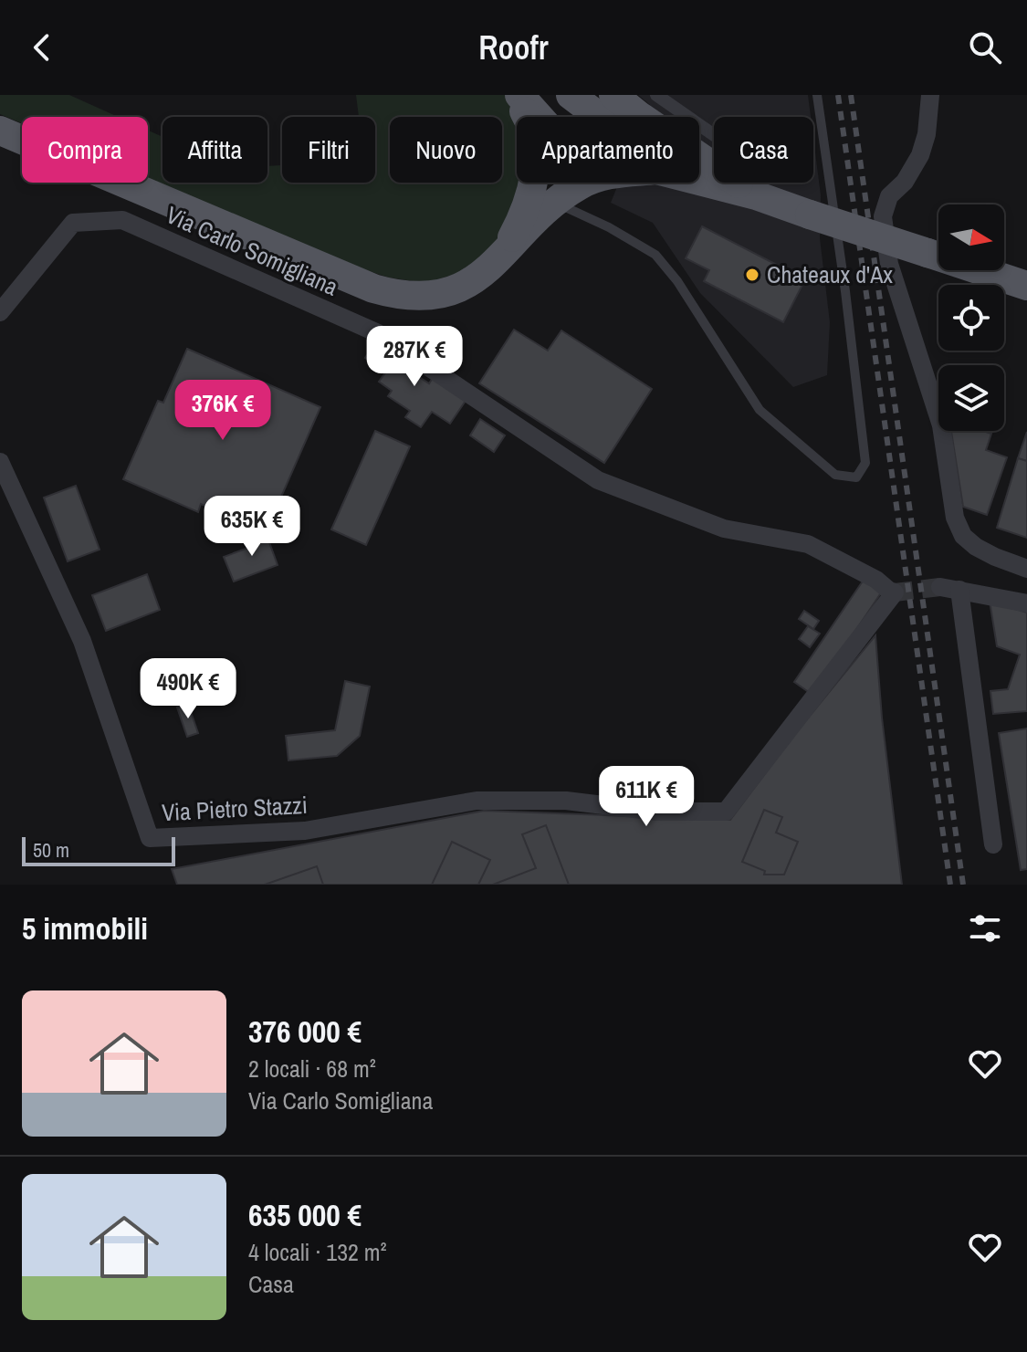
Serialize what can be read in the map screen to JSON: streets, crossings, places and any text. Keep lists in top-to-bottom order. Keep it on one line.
{"streets":{"street":["Via Carlo Somigliana","Via Pietro Stazzi"]},"crossings":[["Via Carlo Somigliana","Via Pietro Stazzi"]],"places":["Chateaux d'Ax"],"scale_bar":"50 m","north":"right","page":{"header":"Roofr","chip":["Compra","Affitta","Filtri","Nuovo","Appartamento","Casa"],"price":["287K €","376K €","635K €","490K €","611K €"],"scale":"50 m","heading":"5 immobili","list":[{"name":"376 000 €","note":"2 locali · 68 m² · Via Carlo Somigliana"},{"name":"635 000 €","note":"4 locali · 132 m² · Casa"}]}}
